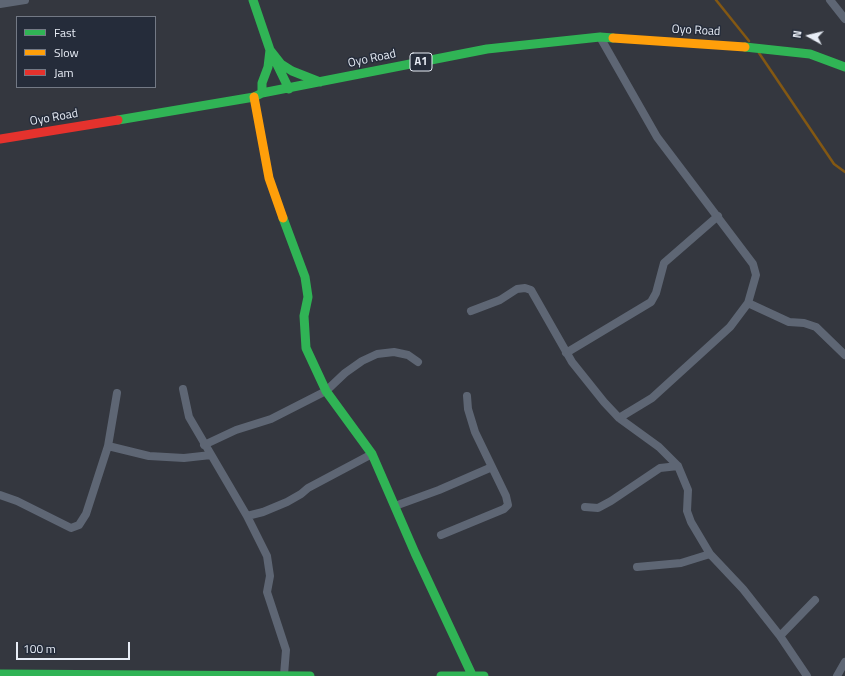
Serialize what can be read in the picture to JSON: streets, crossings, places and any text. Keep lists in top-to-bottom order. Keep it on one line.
{"streets":{"main road":["Oyo Road","A1"]},"legend":["Fast","Slow","Jam"],"scale_bar":"100 m","north":"left"}
